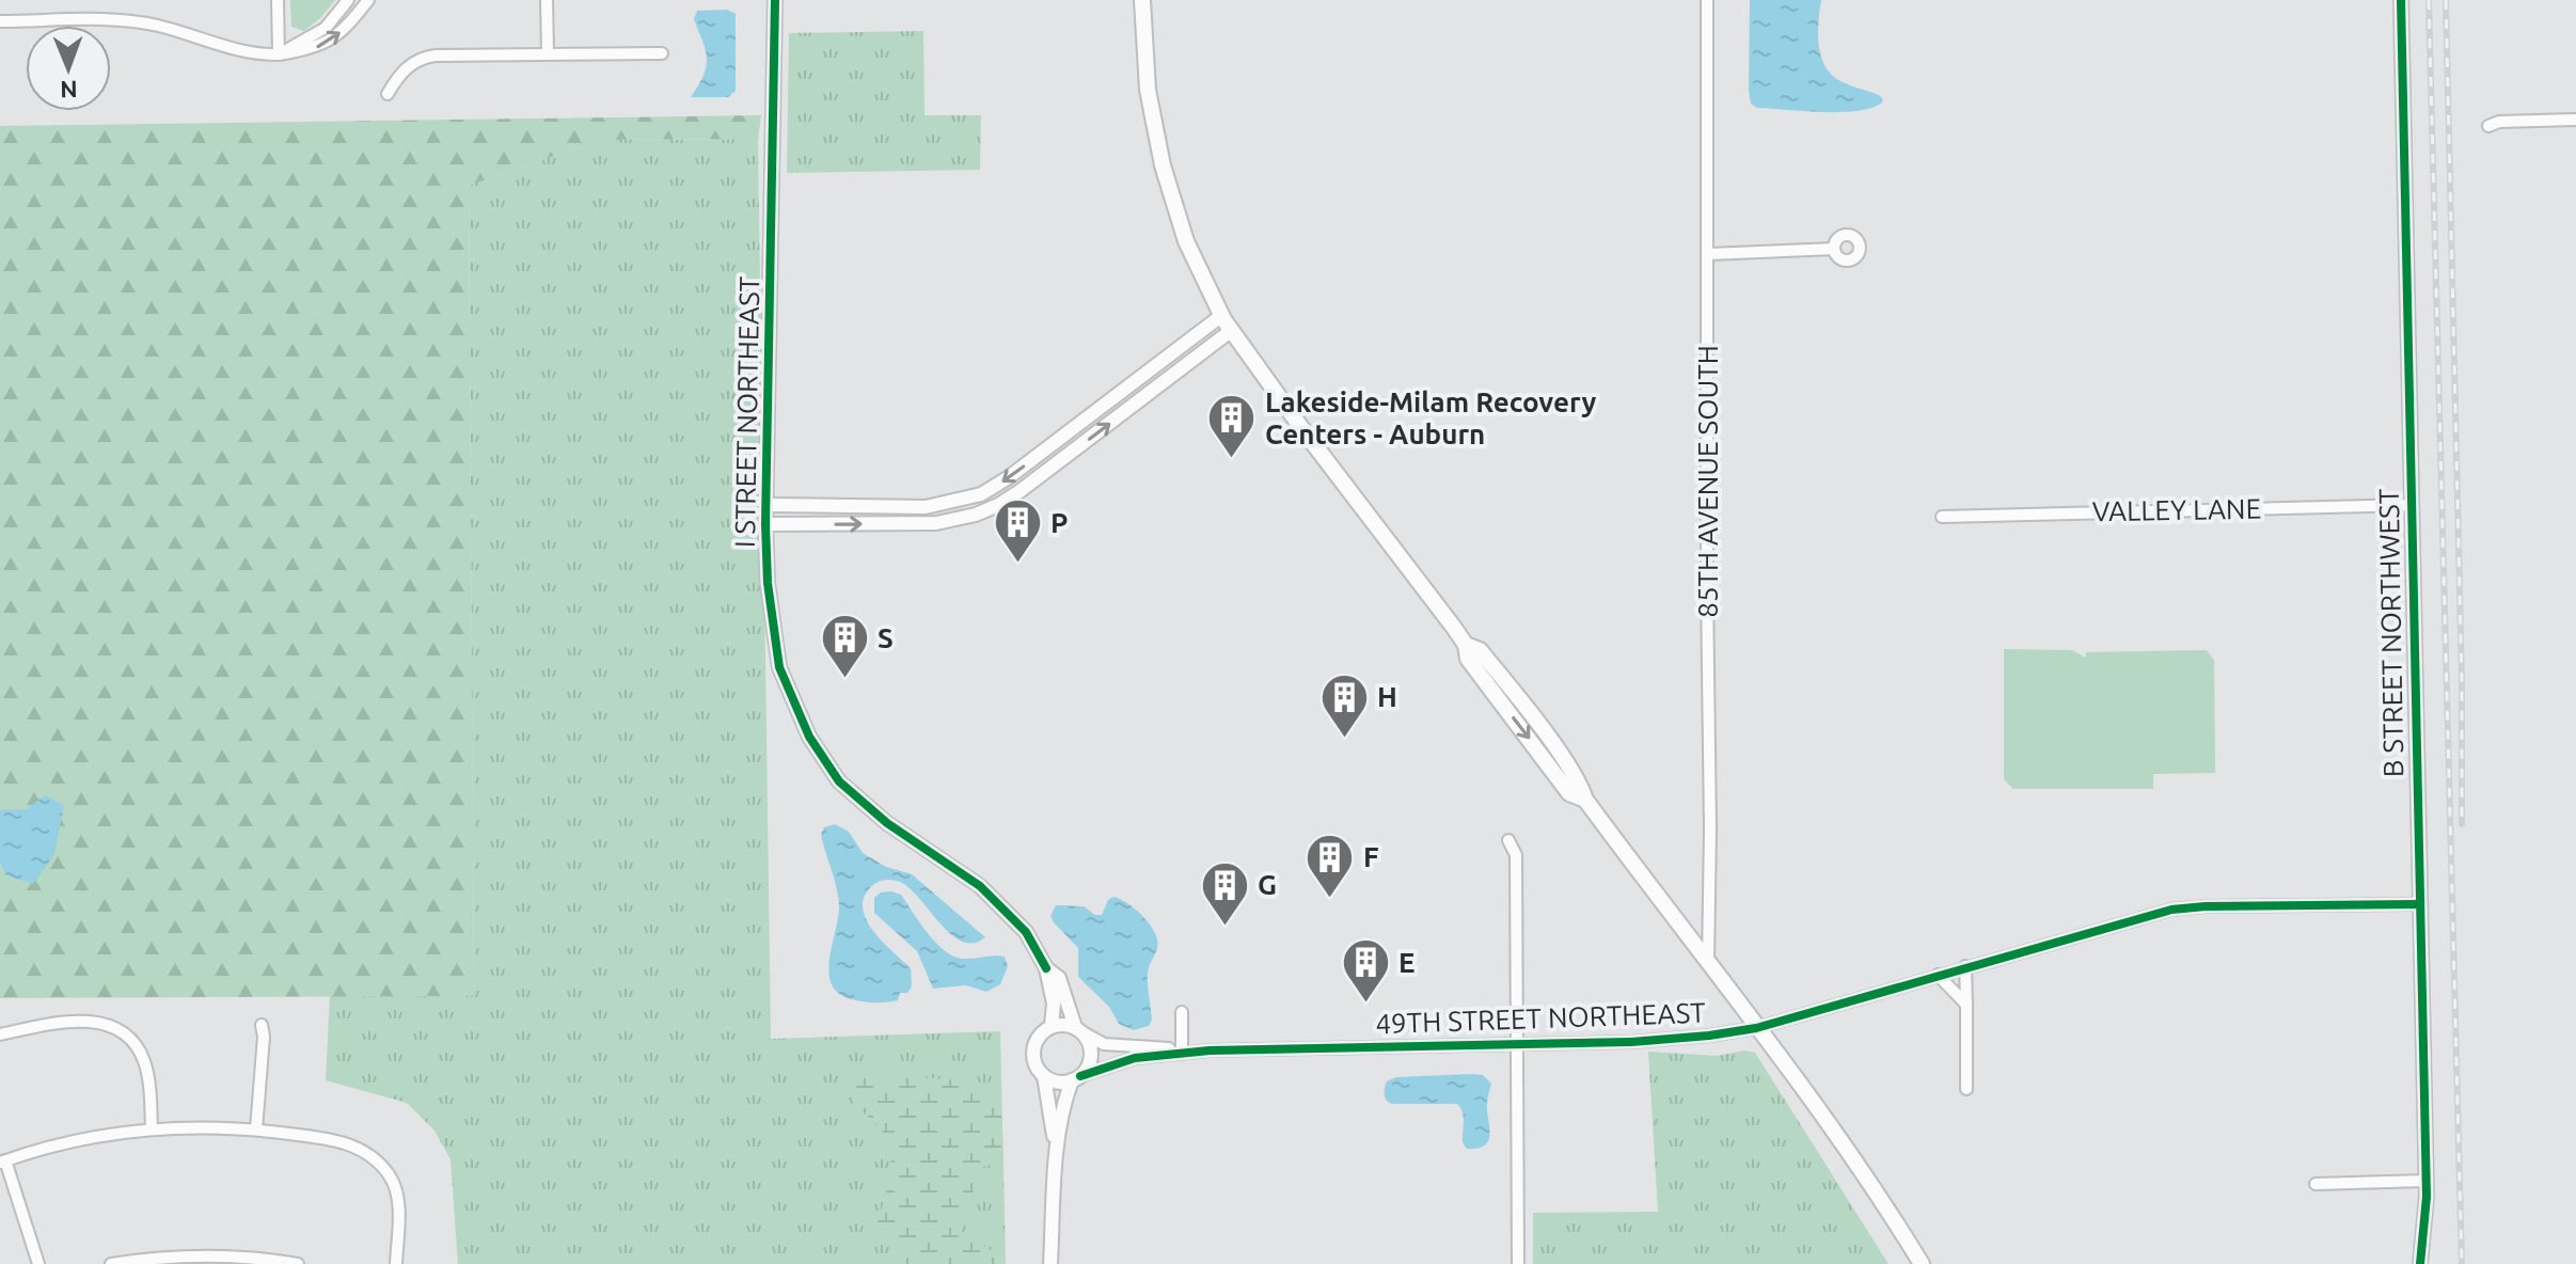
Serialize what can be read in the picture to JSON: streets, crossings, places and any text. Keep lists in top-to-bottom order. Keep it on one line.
{"streets":{"street":["I STREET NORTHEAST","85TH AVENUE SOUTH","VALLEY LANE","B STREET NORTHWEST","49TH STREET NORTHEAST"]},"crossings":[["I STREET NORTHEAST","49TH STREET NORTHEAST"],["VALLEY LANE","B STREET NORTHWEST"],["B STREET NORTHWEST","49TH STREET NORTHEAST"]],"places":{"building":["Lakeside-Milam Recovery Centers - Auburn","P","S","H","F","G","E"]},"north":"bottom"}
